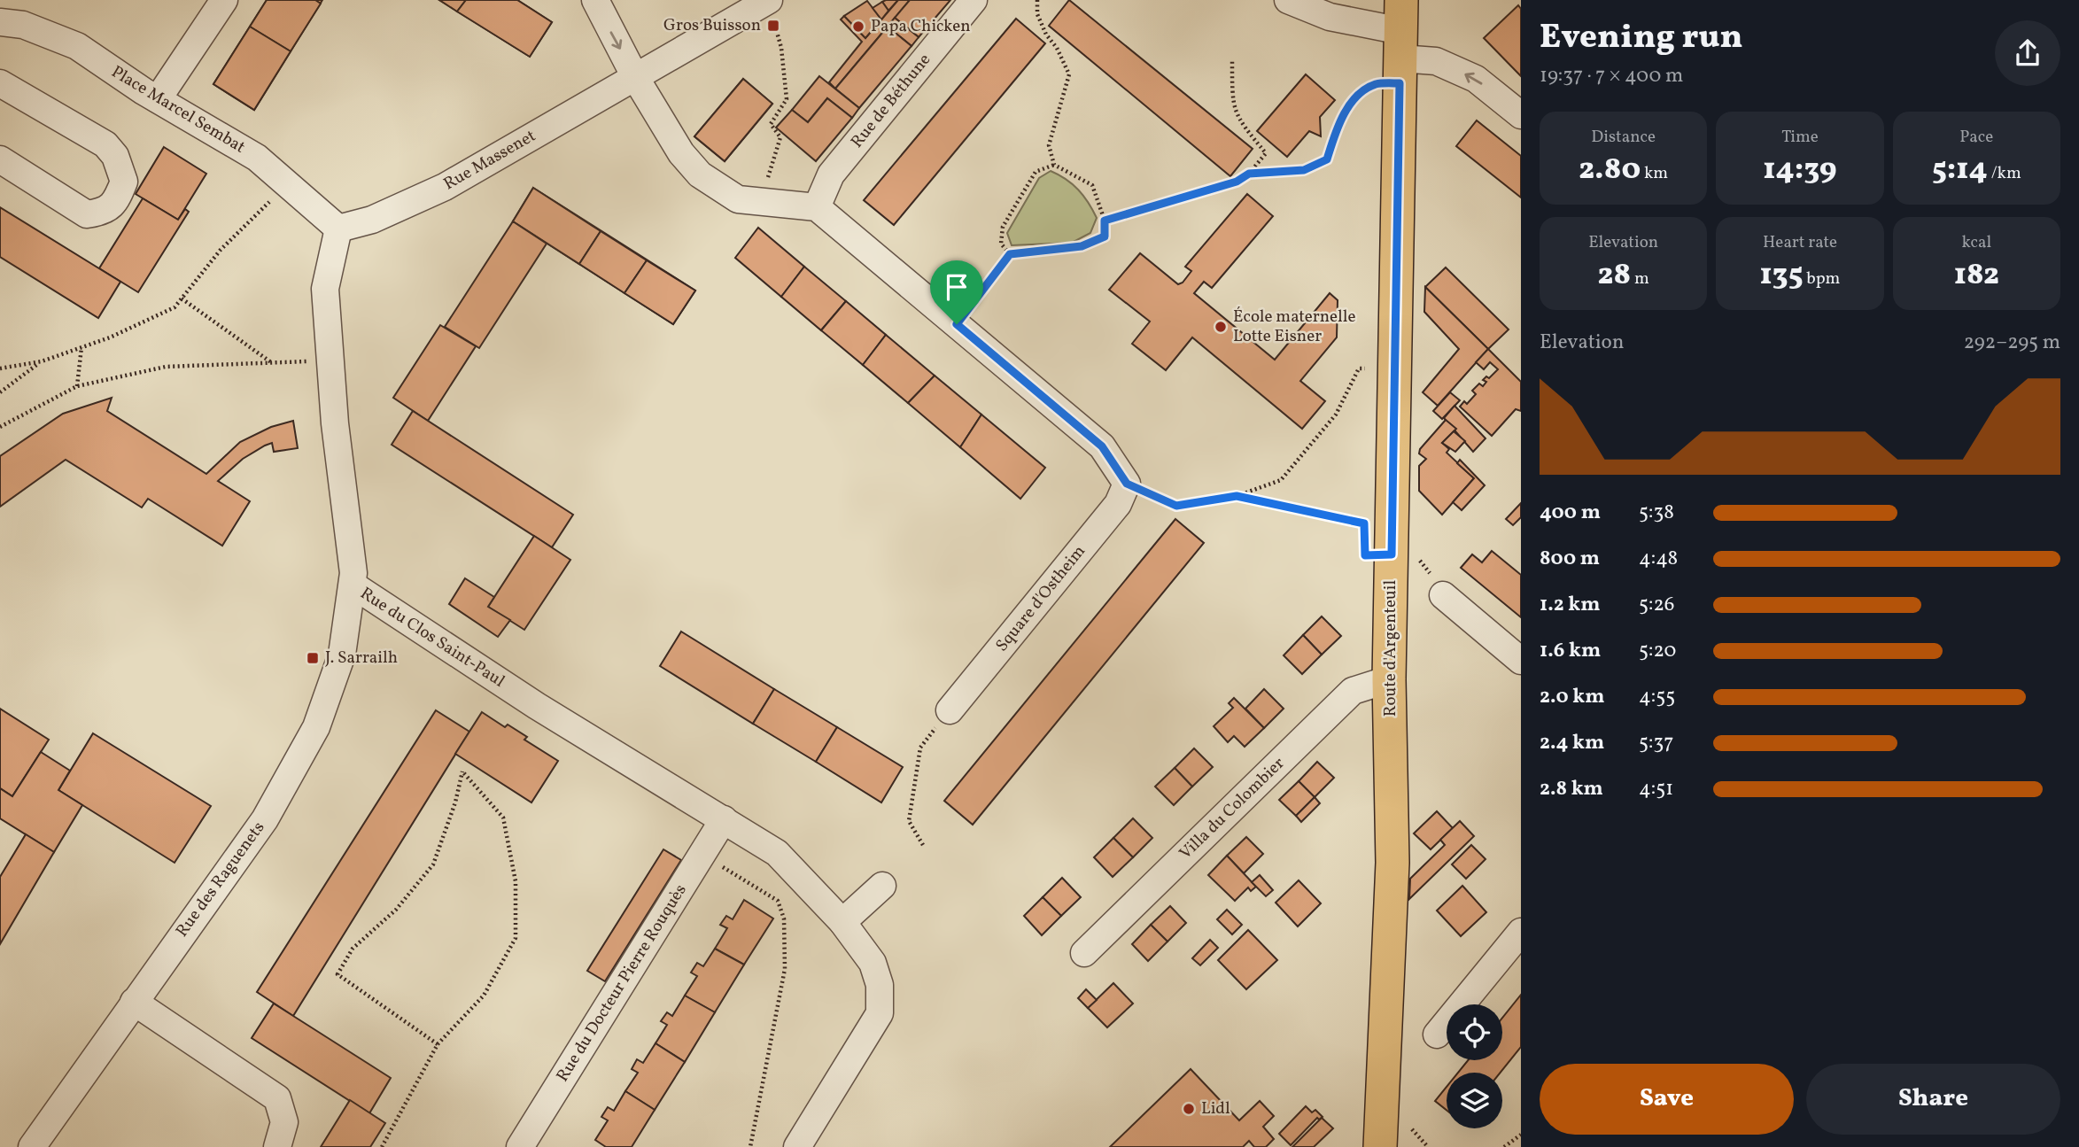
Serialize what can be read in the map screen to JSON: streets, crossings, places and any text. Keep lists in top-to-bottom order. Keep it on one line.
{"streets":{"main road":["Route d'Argenteuil"],"street":["Rue de Béthune","Place Marcel Sembat","Rue Massenet","Square d'Ostheim","Rue du Clos Saint-Paul","Villa du Colombier","Rue des Raguenets","Rue du Docteur Pierre Rouquès"]},"crossings":[["Place Marcel Sembat","Rue Massenet"],["Place Marcel Sembat","Rue du Clos Saint-Paul"],["Rue Massenet","Rue du Clos Saint-Paul"],["Rue du Clos Saint-Paul","Rue des Raguenets"],["Rue du Clos Saint-Paul","Rue du Docteur Pierre Rouquès"],["Route d'Argenteuil","Villa du Colombier"]],"places":{"transit":["Gros Buisson","J. Sarrailh"],"other":["Papa Chicken","École maternelle Lotte Eisner","Lidl"]},"page":{"heading":["Evening run","19:37 · 7 × 400 m"],"stats":[["Distance","2.80 km"],["Time","14:39"],["Pace","5:14 /km"],["Elevation","28 m"],["Heart rate","135 bpm"],["kcal","182"]],"chart":["Elevation","292–295 m"],"list":[{"name":"400 m","note":"5:38"},{"name":"800 m","note":"4:48"},{"name":"1.2 km","note":"5:26"},{"name":"1.6 km","note":"5:20"},{"name":"2.0 km","note":"4:55"},{"name":"2.4 km","note":"5:37"},{"name":"2.8 km","note":"4:51"}],"buttons":["Save","Share"]}}
